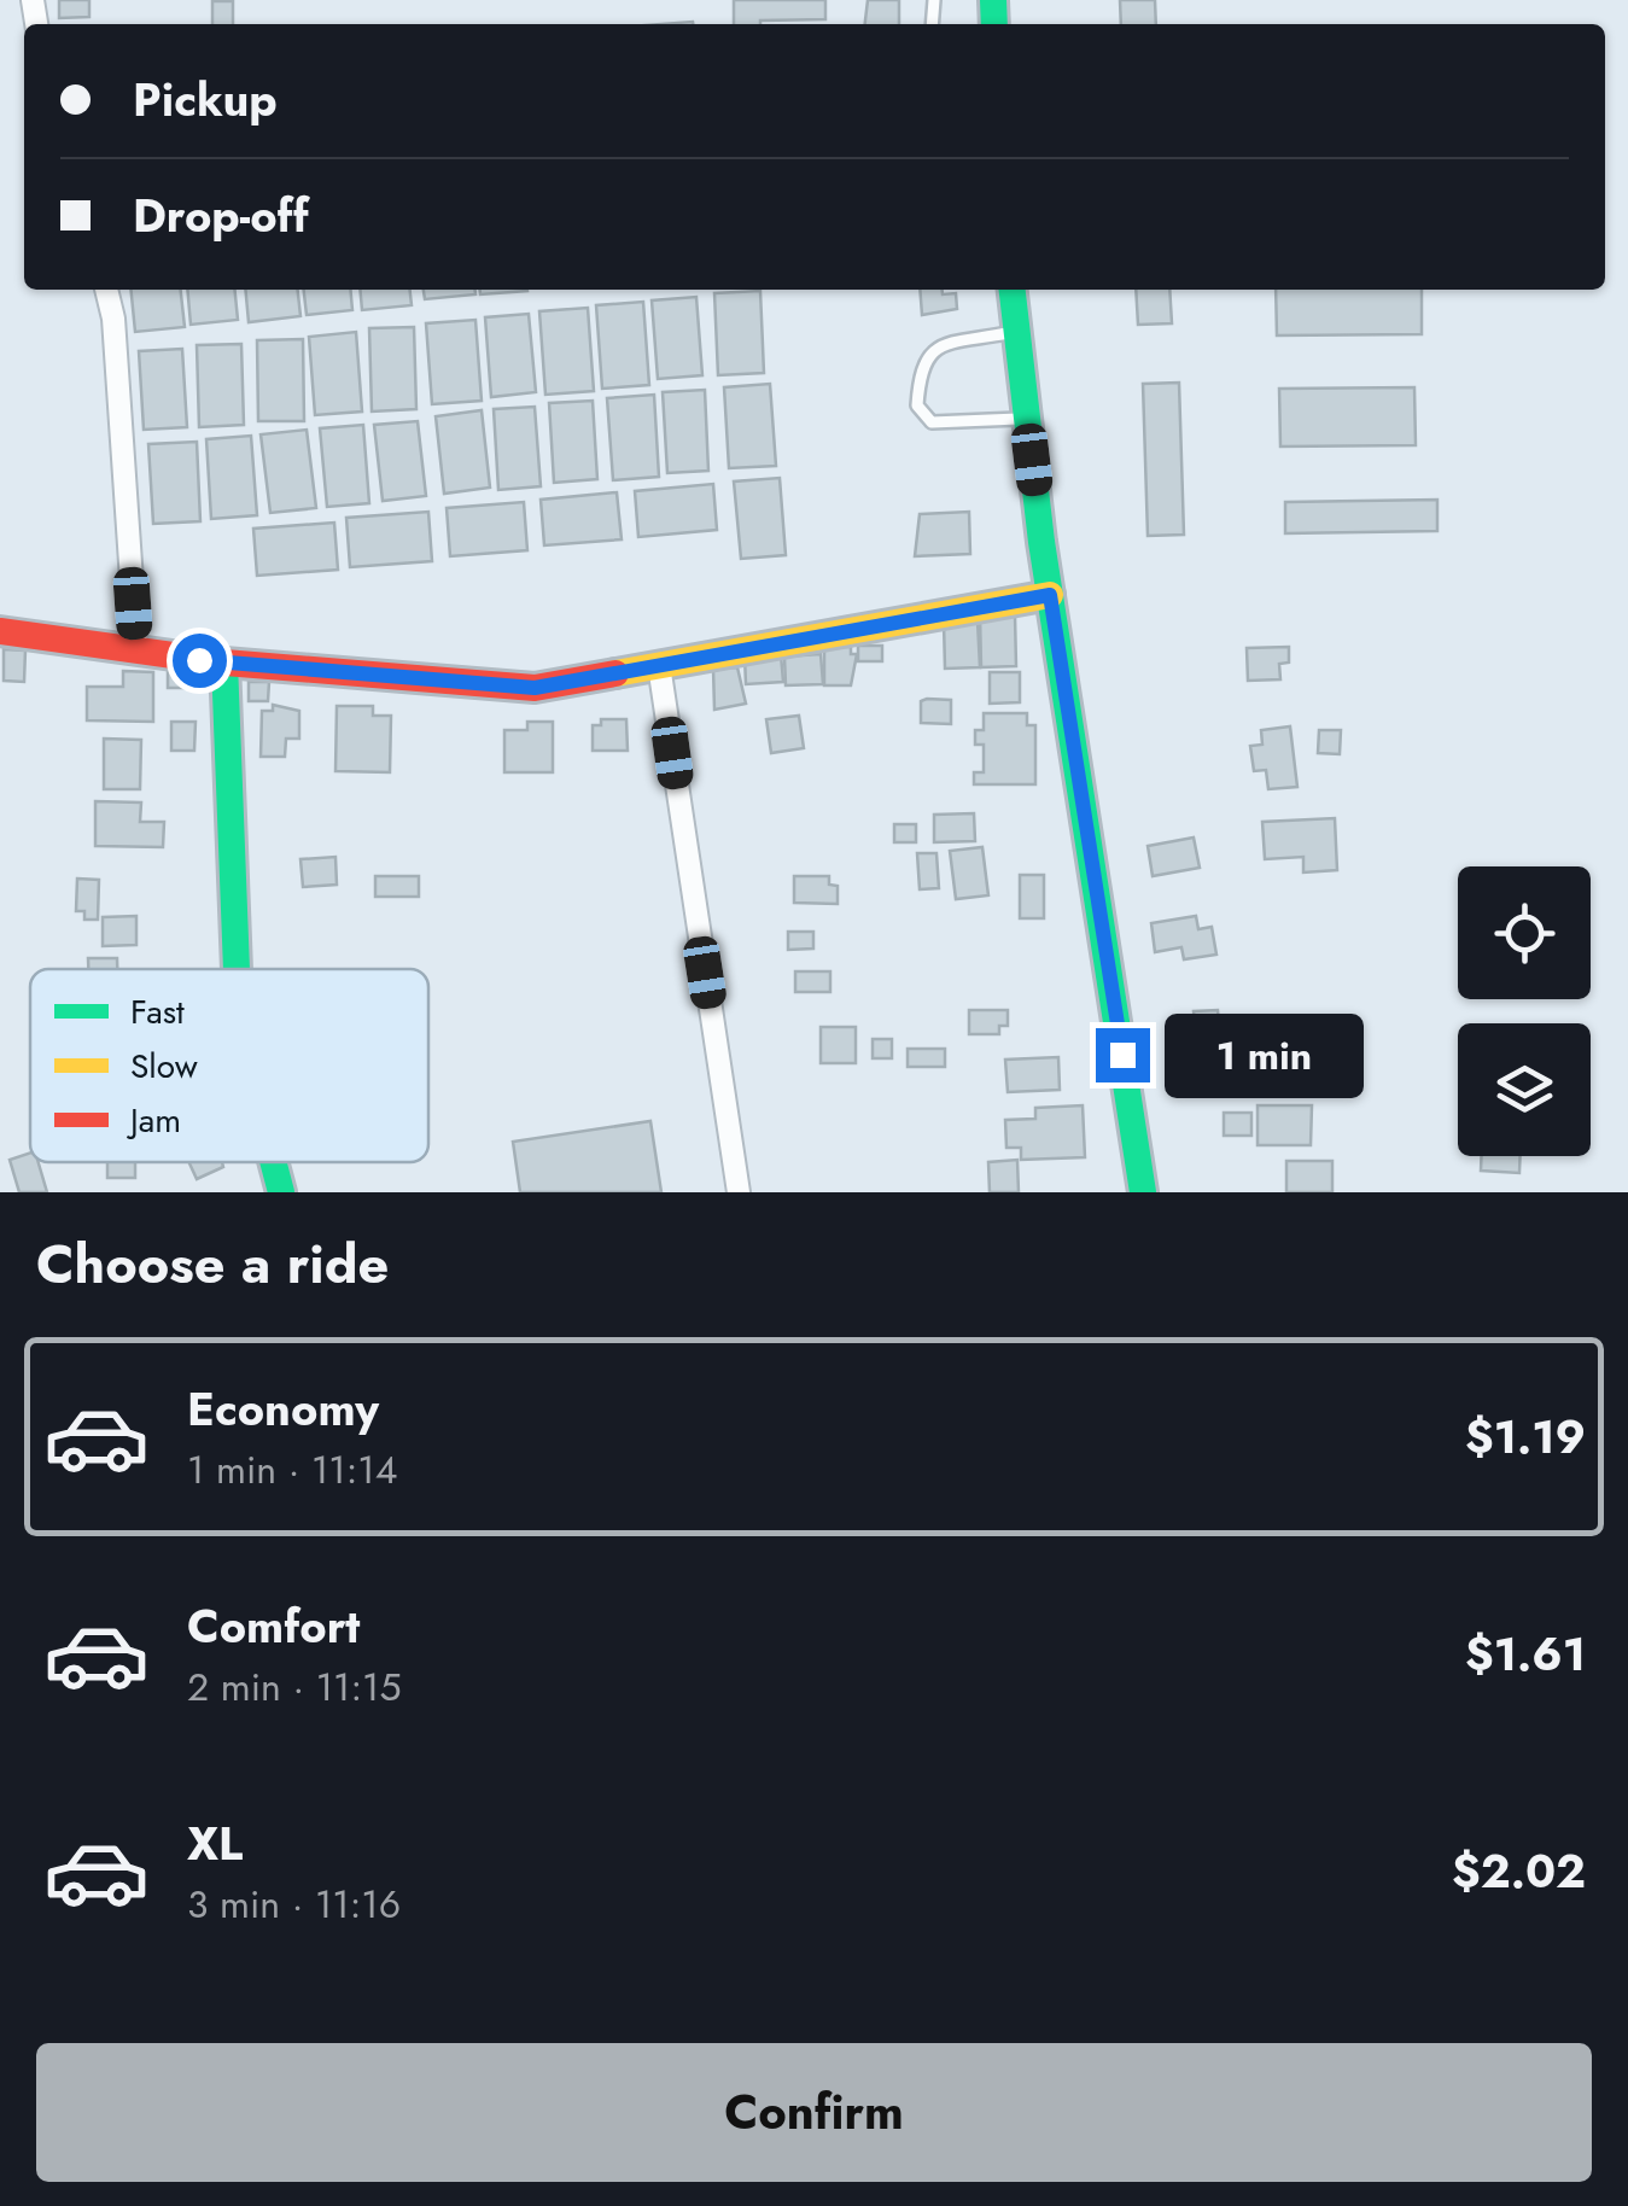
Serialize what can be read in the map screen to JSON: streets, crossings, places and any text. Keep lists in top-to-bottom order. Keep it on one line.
{"legend":["Fast","Slow","Jam"],"page":{"banner":["Pickup","Drop-off"],"bubble":"1 min","heading":"Choose a ride","list":[{"name":"Economy","note":"1 min · 11:14","value":"$1.19"},{"name":"Comfort","note":"2 min · 11:15","value":"$1.61"},{"name":"XL","note":"3 min · 11:16","value":"$2.02"}],"buttons":"Confirm"}}
